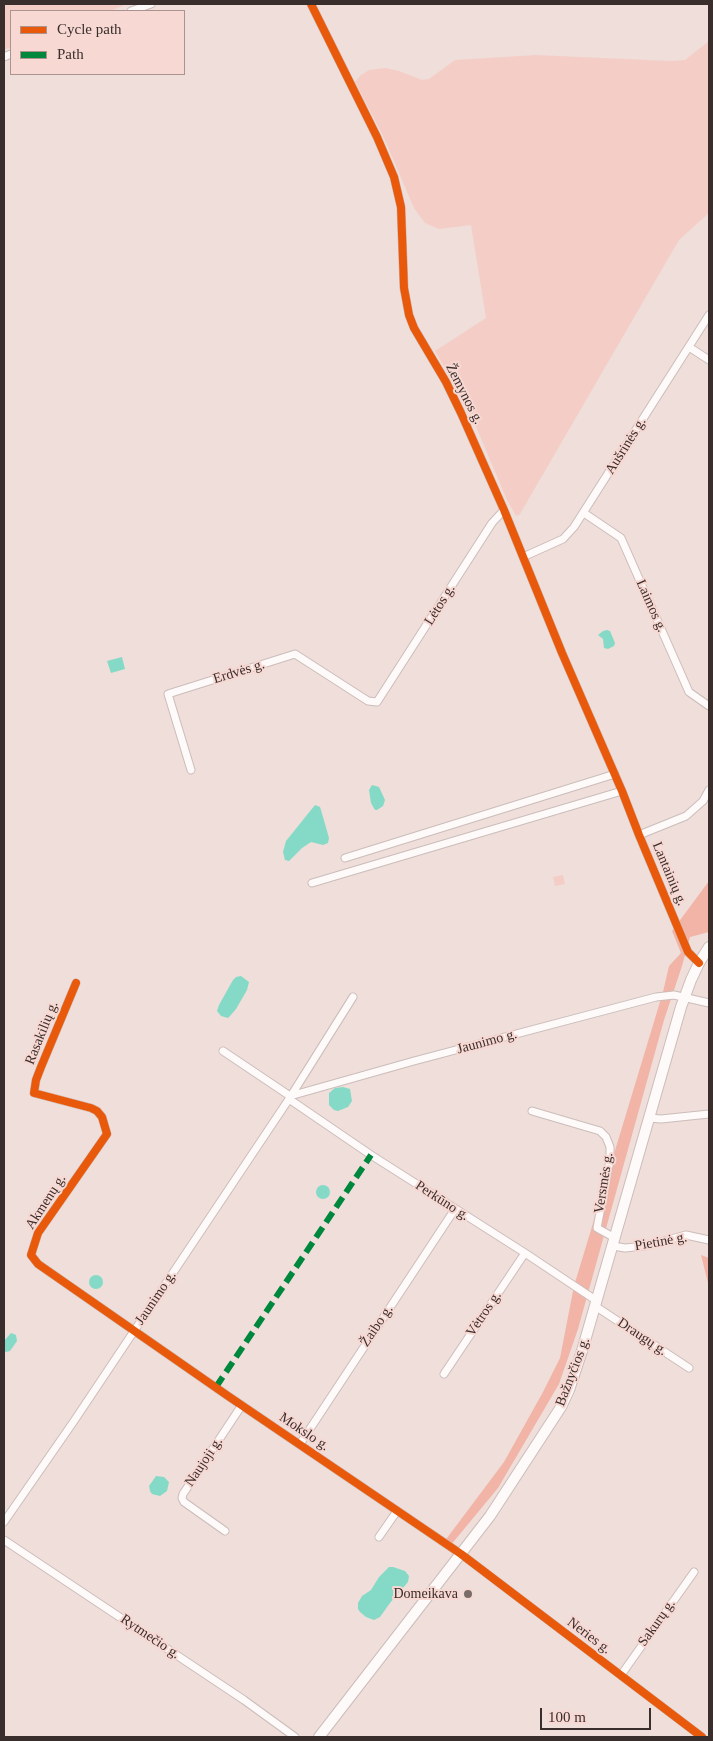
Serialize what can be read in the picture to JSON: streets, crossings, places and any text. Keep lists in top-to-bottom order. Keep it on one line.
{"streets":{"main road":["Bažnyčios g."],"street":["Žemynos g.","Aušrinės g.","Lėtos g.","Laimos g.","Erdvės g.","Lantainių g.","Rasakilių g.","Jaunimo g.","Versmės g.","Perkūno g.","Akmenų g.","Pietinė g.","Vėtros g.","Žaibo g.","Draugų g.","Mokslo g.","Naujoji g.","Sakurų g.","Neries g.","Rytmečio g."]},"crossings":[["Žemynos g.","Aušrinės g."],["Žemynos g.","Lėtos g."],["Žemynos g.","Lantainių g."],["Aušrinės g.","Laimos g."],["Lėtos g.","Erdvės g."],["Lantainių g.","Bažnyčios g."],["Rasakilių g.","Akmenų g."],["Jaunimo g.","Perkūno g."],["Jaunimo g.","Akmenų g."],["Jaunimo g.","Bažnyčios g."],["Jaunimo g.","Mokslo g."],["Versmės g.","Pietinė g."],["Versmės g.","Bažnyčios g."],["Perkūno g.","Vėtros g."],["Perkūno g.","Žaibo g."],["Perkūno g.","Draugų g."],["Perkūno g.","Bažnyčios g."],["Akmenų g.","Mokslo g."],["Pietinė g.","Bažnyčios g."],["Žaibo g.","Mokslo g."],["Draugų g.","Bažnyčios g."],["Bažnyčios g.","Mokslo g."],["Bažnyčios g.","Neries g."],["Mokslo g.","Naujoji g."],["Mokslo g.","Neries g."],["Sakurų g.","Neries g."]],"places":["Domeikava"],"legend":["Cycle path","Path"],"scale_bar":"100 m"}
